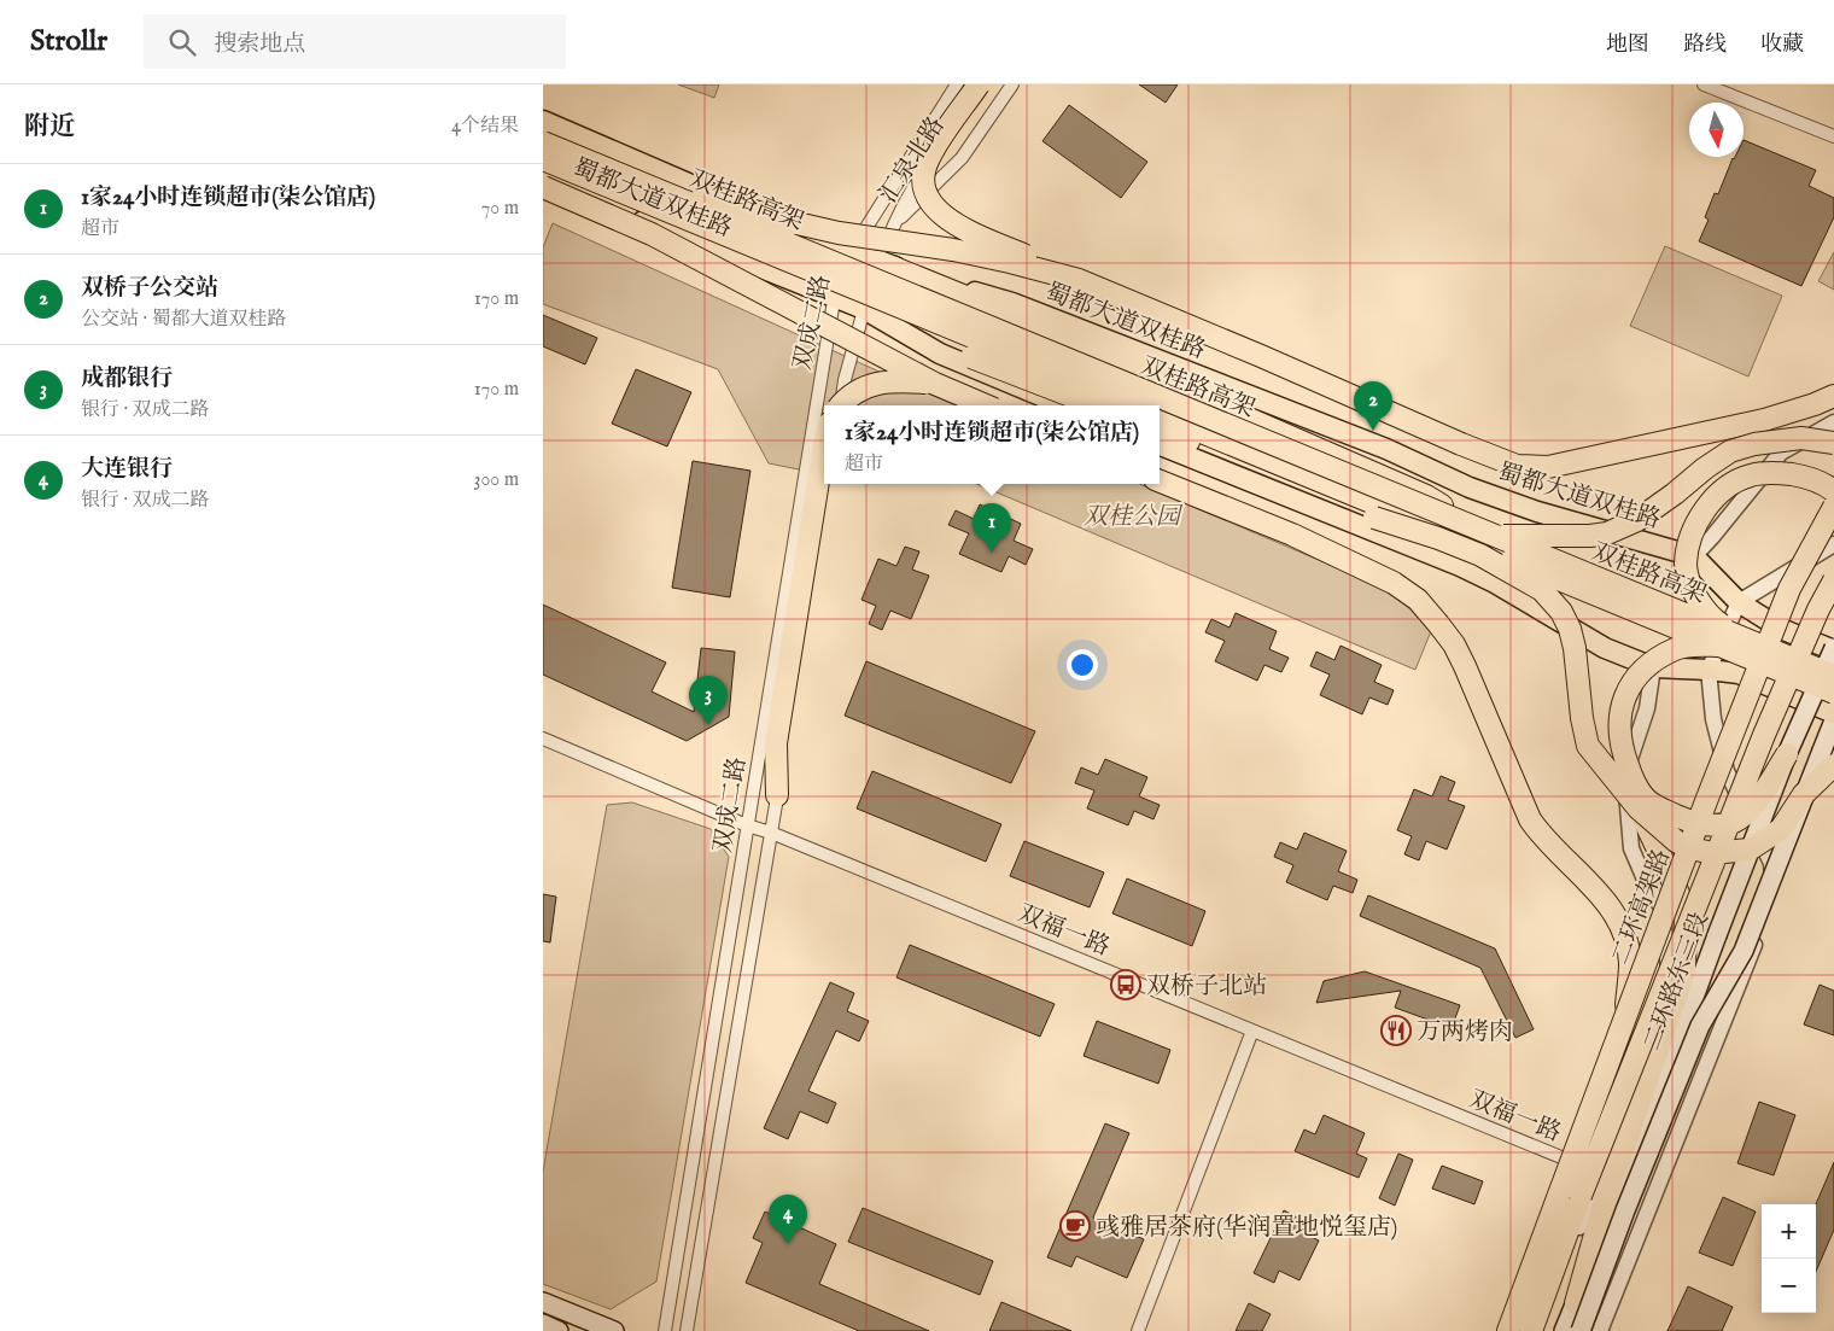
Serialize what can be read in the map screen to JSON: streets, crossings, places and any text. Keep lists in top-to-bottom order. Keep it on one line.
{"streets":{"highway":["双桂路高架","二环高架路"],"main road":["蜀都大道双桂路","二环路东三段"],"street":["汇泉北路","双成二路","双福一路"]},"crossings":[["汇泉北路","蜀都大道双桂路"],["汇泉北路","双成二路"],["蜀都大道双桂路","双成二路"],["双成二路","双福一路"]],"parks":["双桂公园"],"places":{"bus stop":["双桥子北站"],"restaurant":["万两烤肉"],"cafe":["彧雅居茶府(华润置地悦玺店)"]},"north":"bottom","page":{"header":"Strollr","search":"搜索地点","nav":["地图","路线","收藏"],"heading":["附近","4个结果"],"list":[{"mark":"1","name":"1家24小时连锁超市(柒公馆店)","note":"超市","value":"70 m"},{"mark":"2","name":"双桥子公交站","note":"公交站 · 蜀都大道双桂路","value":"170 m"},{"mark":"3","name":"成都银行","note":"银行 · 双成二路","value":"170 m"},{"mark":"4","name":"大连银行","note":"银行 · 双成二路","value":"300 m"}],"pins":["2","1","3","4"],"popup":["1家24小时连锁超市(柒公馆店)","超市"],"map_buttons":["+","−"]}}
